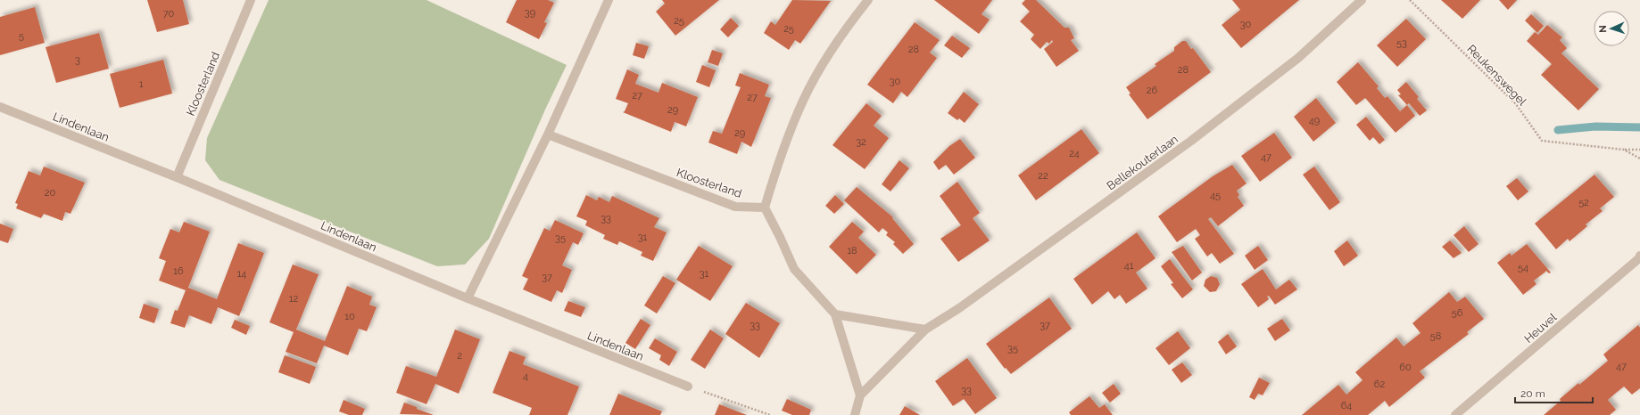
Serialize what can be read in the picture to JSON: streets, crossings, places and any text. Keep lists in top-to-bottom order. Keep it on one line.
{"streets":{"street":["Kloosterland","Lindenlaan","Bellekouterlaan","Heuvel"],"path":["Reukenswegel"]},"crossings":[["Kloosterland","Lindenlaan"]],"house_numbers":["39","70","25","30","25","5","53","28","3","28","30","1","26","27","27","29","49","29","32","24","47","22","20","45","52","33","31","35","18","41","54","16","14","31","37","12","56","10","33","37","58","35","2","47","60","4","62","33","64"],"scale_bar":"20 m","north":"left"}
